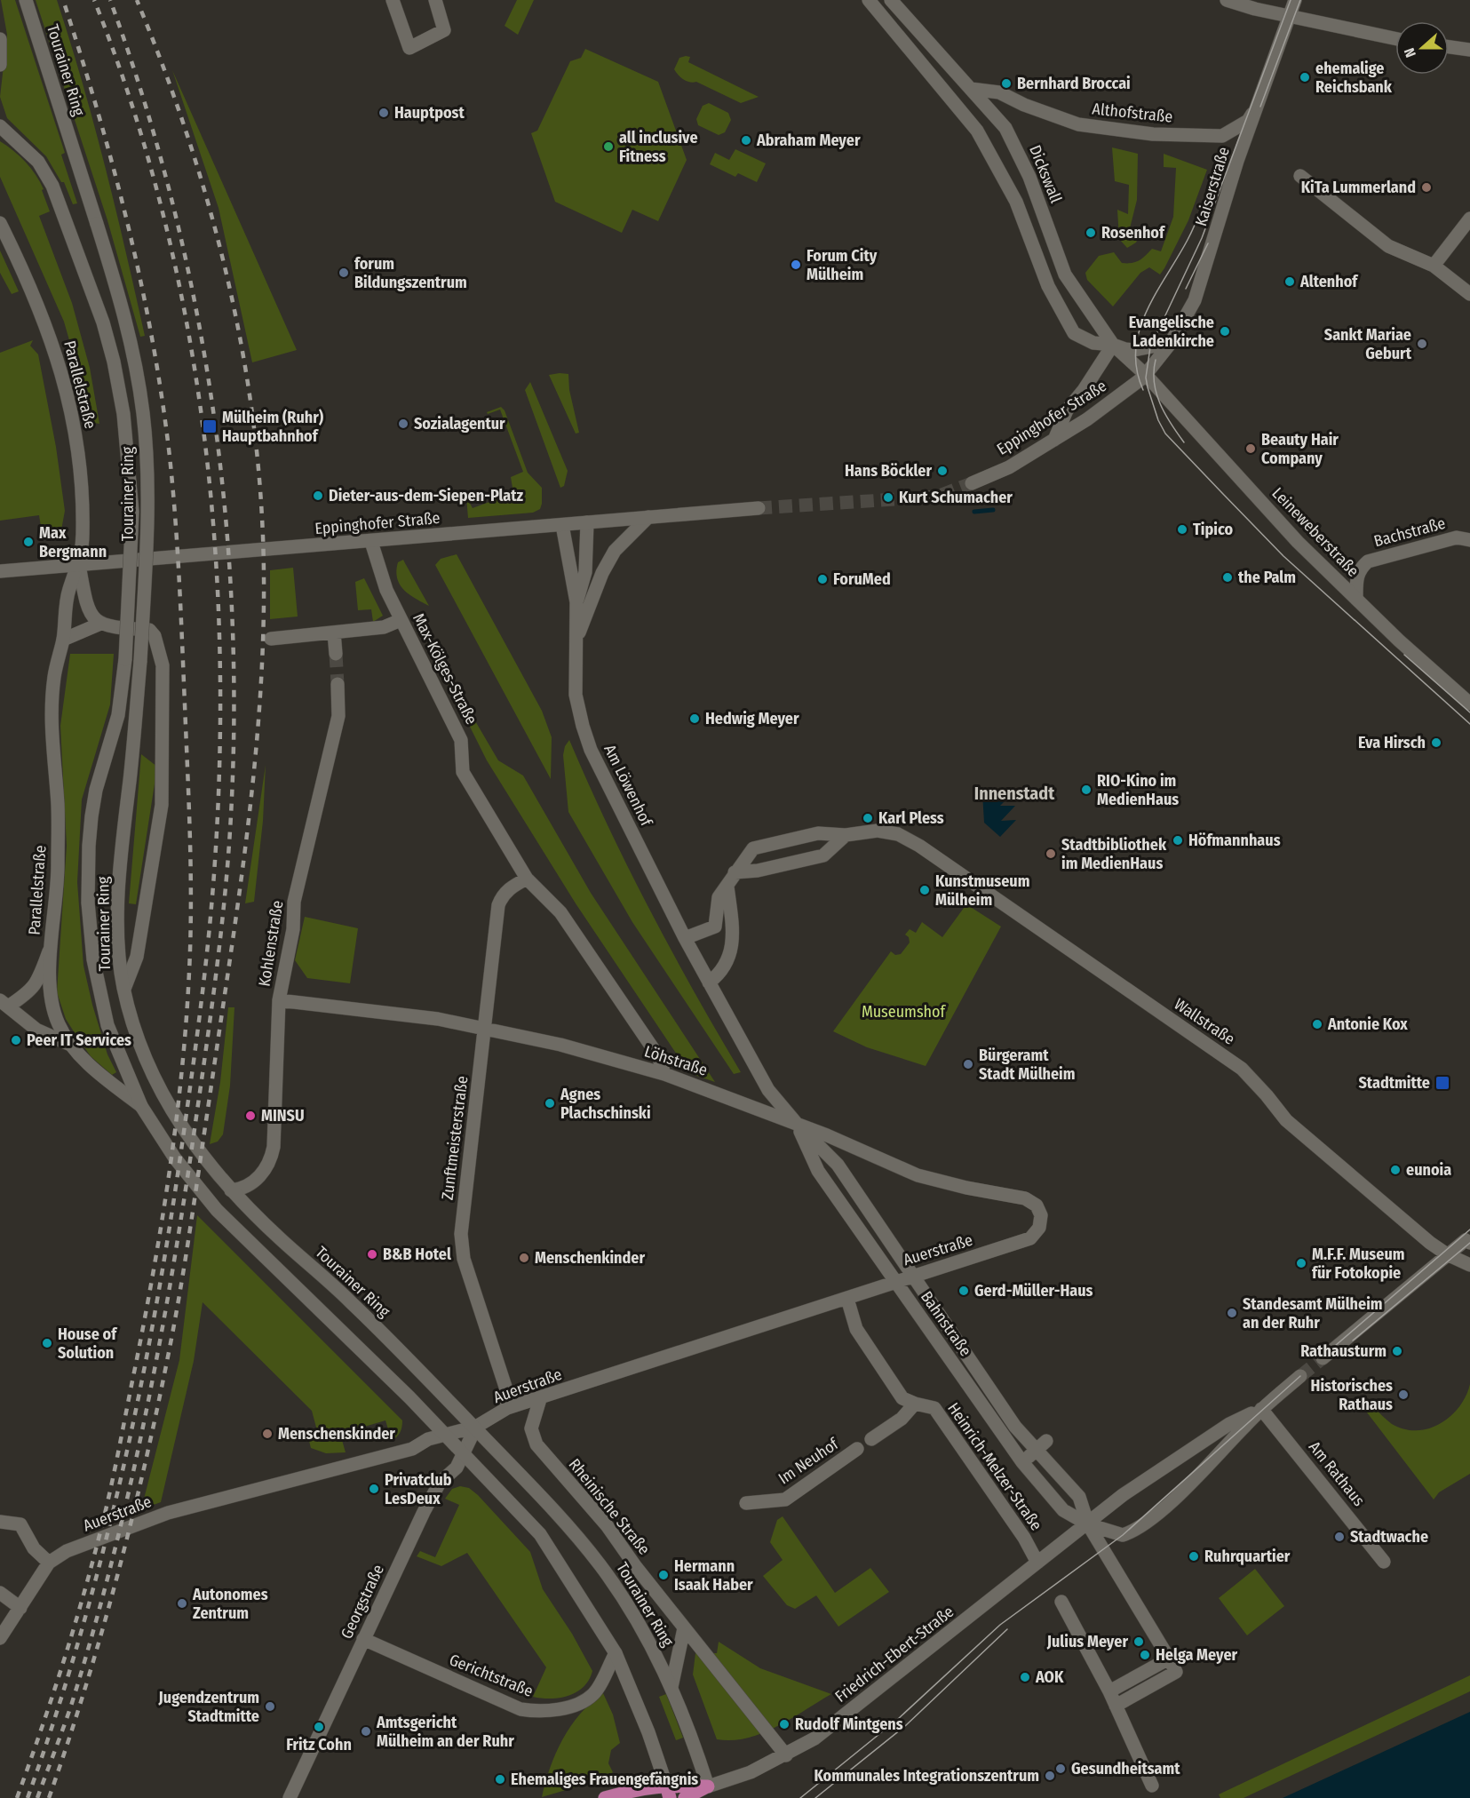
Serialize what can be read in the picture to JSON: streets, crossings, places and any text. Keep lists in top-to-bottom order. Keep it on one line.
{"streets":{"main road":["Friedrich-Ebert-Straße"],"street":["Tourainer Ring","Althofstraße","Dickswall","Kaiserstraße","Parallelstraße","Eppinghofer Straße","Leineweberstraße","Bachstraße","Max-Kölges-Straße","Am Löwenhof","Kohlenstraße","Wallstraße","Löhstraße","Zunftmeisterstraße","Auerstraße","Bahnstraße","Im Neuhof","Heinrich-Melzer-Straße","Am Rathaus","Rheinische Straße","Georgstraße","Gerichtstraße"]},"crossings":[["Tourainer Ring","Parallelstraße"],["Tourainer Ring","Kohlenstraße"],["Tourainer Ring","Auerstraße"],["Tourainer Ring","Georgstraße"],["Tourainer Ring","Friedrich-Ebert-Straße"],["Tourainer Ring","Gerichtstraße"],["Althofstraße","Dickswall"],["Althofstraße","Kaiserstraße"],["Dickswall","Kaiserstraße"],["Dickswall","Eppinghofer Straße"],["Dickswall","Leineweberstraße"],["Kaiserstraße","Eppinghofer Straße"],["Kaiserstraße","Leineweberstraße"],["Parallelstraße","Eppinghofer Straße"],["Eppinghofer Straße","Leineweberstraße"],["Eppinghofer Straße","Max-Kölges-Straße"],["Eppinghofer Straße","Am Löwenhof"],["Leineweberstraße","Bachstraße"],["Max-Kölges-Straße","Löhstraße"],["Max-Kölges-Straße","Zunftmeisterstraße"],["Am Löwenhof","Bahnstraße"],["Kohlenstraße","Löhstraße"],["Löhstraße","Zunftmeisterstraße"],["Löhstraße","Auerstraße"],["Löhstraße","Bahnstraße"],["Zunftmeisterstraße","Auerstraße"],["Auerstraße","Bahnstraße"],["Auerstraße","Heinrich-Melzer-Straße"],["Auerstraße","Rheinische Straße"],["Auerstraße","Georgstraße"],["Bahnstraße","Friedrich-Ebert-Straße"],["Heinrich-Melzer-Straße","Friedrich-Ebert-Straße"],["Am Rathaus","Friedrich-Ebert-Straße"],["Rheinische Straße","Friedrich-Ebert-Straße"],["Georgstraße","Gerichtstraße"]],"districts":["Innenstadt"],"parks":["Museumshof"],"places":{"other":["ehemalige Reichsbank","Bernhard Broccai","Hauptpost","Abraham Meyer","all inclusive Fitness","KiTa Lummerland","Rosenhof","Forum City Mülheim","forum Bildungszentrum","Altenhof","Evangelische Ladenkirche","Sankt Mariae Geburt","Sozialagentur","Beauty Hair Company","Hans Böckler","Dieter-aus-dem-Siepen-Platz","Kurt Schumacher","Tipico","Max Bergmann","the Palm","ForuMed","Hedwig Meyer","Eva Hirsch","RIO-Kino im MedienHaus","Karl Pless","Höfmannhaus","Stadtbibliothek im MedienHaus","Kunstmuseum Mülheim","Antonie Kox","Peer IT Services","Bürgeramt Stadt Mülheim","Agnes Plachschinski","MINSU","eunoia","B&B Hotel","Menschenkinder","M.F.F. Museum für Fotokopie","Gerd-Müller-Haus","Standesamt Mülheim an der Ruhr","House of Solution","Rathausturm","Historisches Rathaus","Menschenskinder","Privatclub LesDeux","Stadtwache","Ruhrquartier","Hermann Isaak Haber","Autonomes Zentrum","Julius Meyer","Helga Meyer","AOK","Jugendzentrum Stadtmitte","Rudolf Mintgens","Fritz Cohn","Amtsgericht Mülheim an der Ruhr","Gesundheitsamt","Kommunales Integrationszentrum","Ehemaliges Frauengefängnis"],"transit":["Mülheim (Ruhr) Hauptbahnhof","Stadtmitte"]},"north":"left"}
